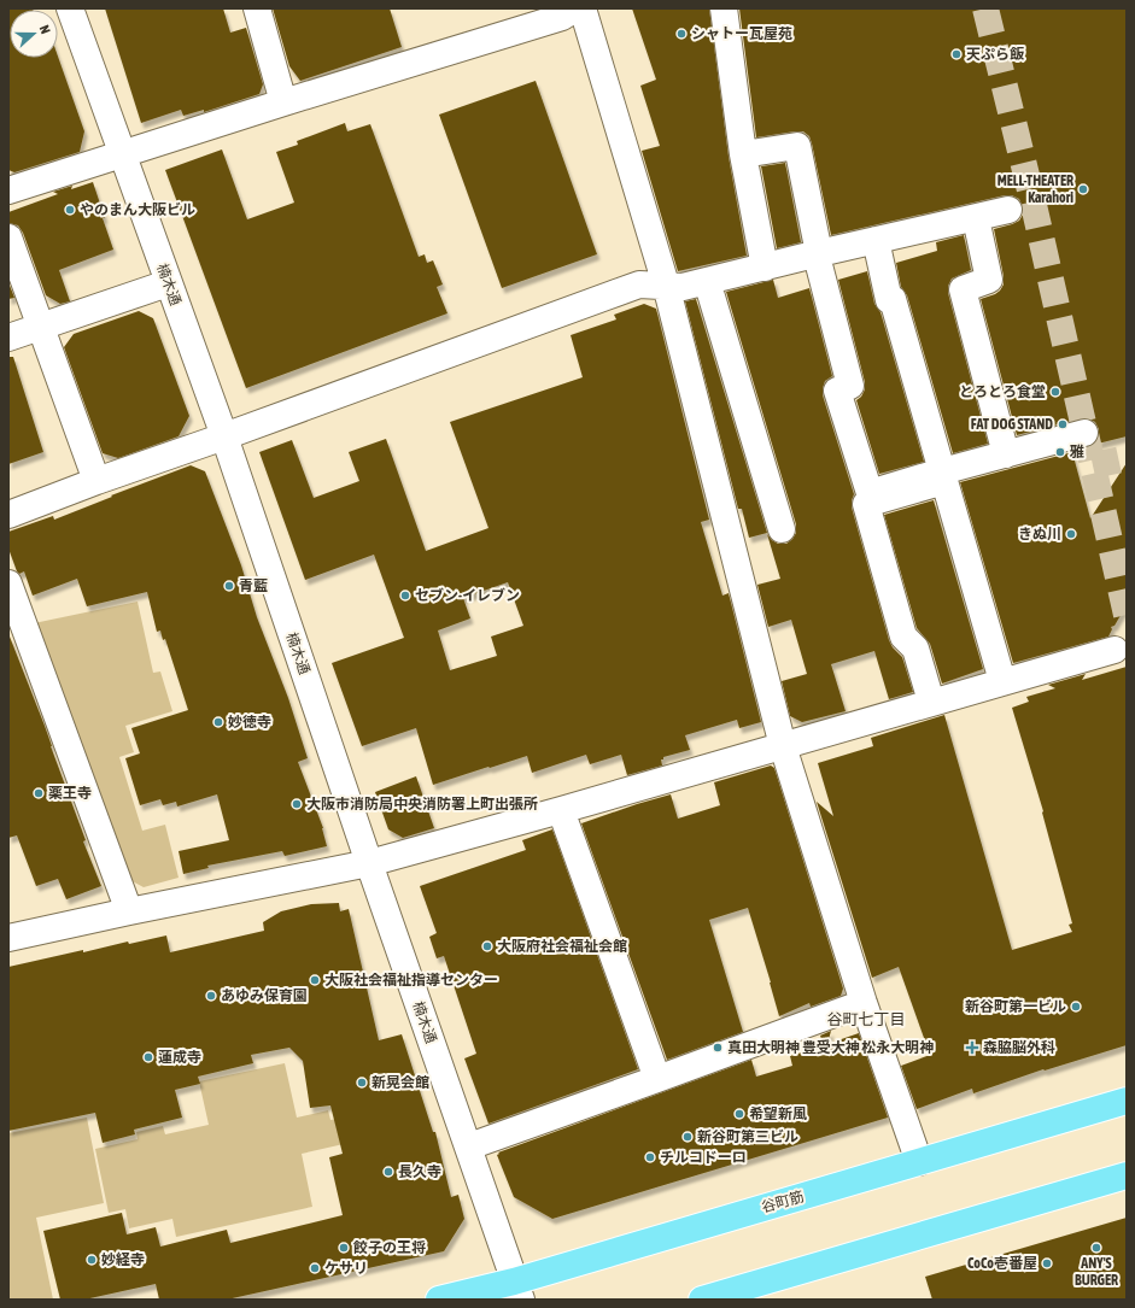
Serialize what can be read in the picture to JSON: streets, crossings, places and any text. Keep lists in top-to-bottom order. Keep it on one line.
{"streets":{"main road":["谷町筋"],"street":["楠木通"]},"crossings":[["楠木通","谷町筋"]],"districts":["谷町七丁目"],"places":{"other":["シャトー瓦屋苑","天ぷら飯","MELL-THEATER Karahori","やのまん大阪ビル","とろとろ食堂","FAT DOG STAND","雅","きぬ川","青藍","セブン-イレブン","妙徳寺","薬王寺","大阪市消防局中央消防署上町出張所","大阪府社会福祉会館","大阪社会福祉指導センター","あゆみ保育園","新谷町第一ビル","真田大明神 豊受大神 松永大明神","蓮成寺","新晃会館","希望新風","新谷町第三ビル","チルコドーロ","長久寺","餃子の王将","ANY'S BURGER","妙経寺","CoCo壱番屋","ケサリ"],"health":["森脇脳外科"]},"north":"right"}
